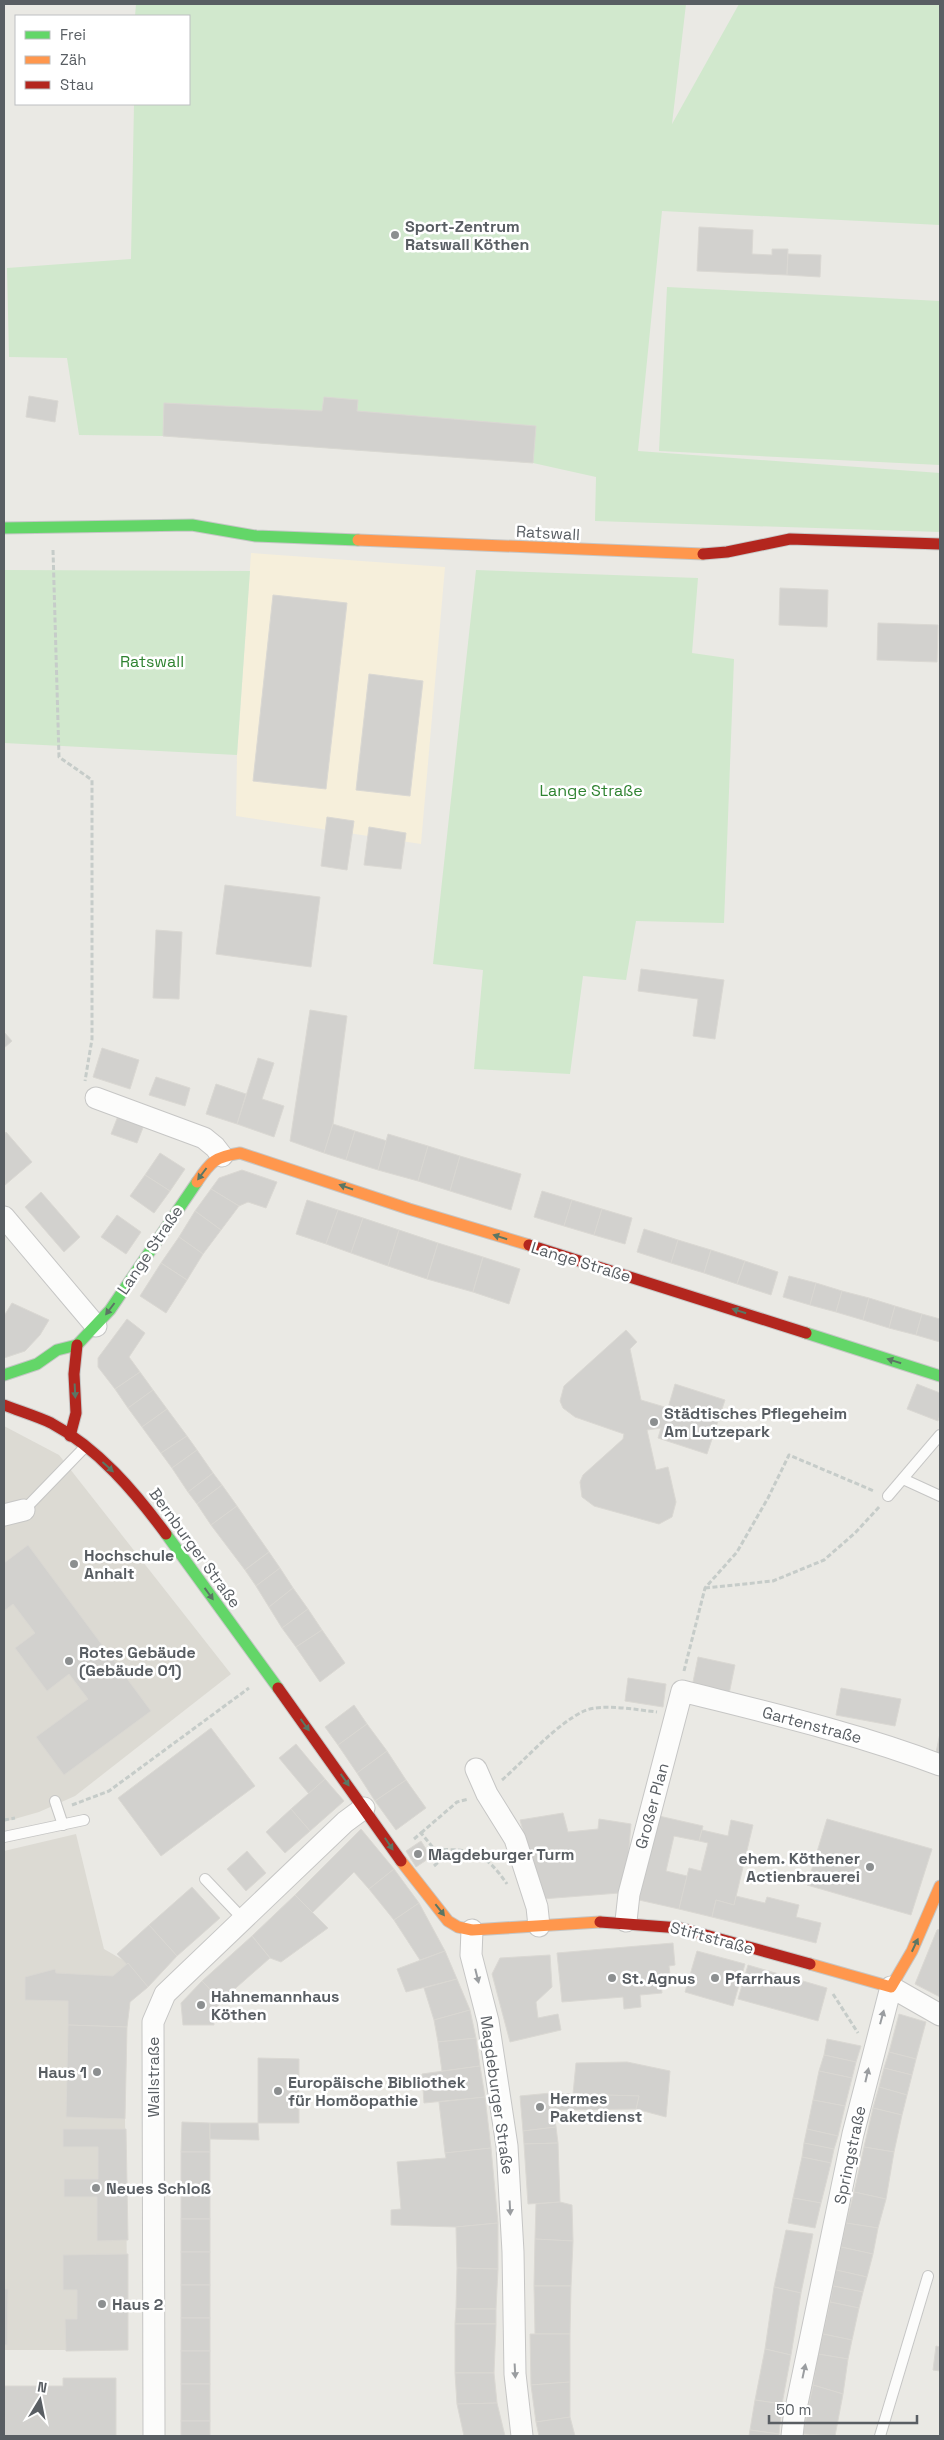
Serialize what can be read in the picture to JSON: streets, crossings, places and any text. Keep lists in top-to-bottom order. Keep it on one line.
{"streets":{"main road":["Ratswall","Lange Straße","Bernburger Straße","Stiftstraße","Springstraße"],"street":["Gartenstraße","Großer Plan","Wallstraße","Magdeburger Straße"]},"crossings":[["Bernburger Straße","Wallstraße"],["Gartenstraße","Großer Plan"],["Großer Plan","Stiftstraße"],["Stiftstraße","Magdeburger Straße"],["Stiftstraße","Springstraße"]],"one_way":["Lange Straße","Bernburger Straße","Magdeburger Straße","Springstraße"],"parks":["Ratswall","Lange Straße"],"places":["Sport-Zentrum Ratswall Köthen","Städtisches Pflegeheim Am Lutzepark","Hochschule Anhalt","Rotes Gebäude (Gebäude 01)","Magdeburger Turm","ehem. Köthener Actienbrauerei","St. Agnus","Pfarrhaus","Hahnemannhaus Köthen","Haus 1","Europäische Bibliothek für Homöopathie","Hermes Paketdienst","Neues Schloß","Haus 2"],"legend":["Frei","Zäh","Stau"],"scale_bar":"50 m","north":"top"}
